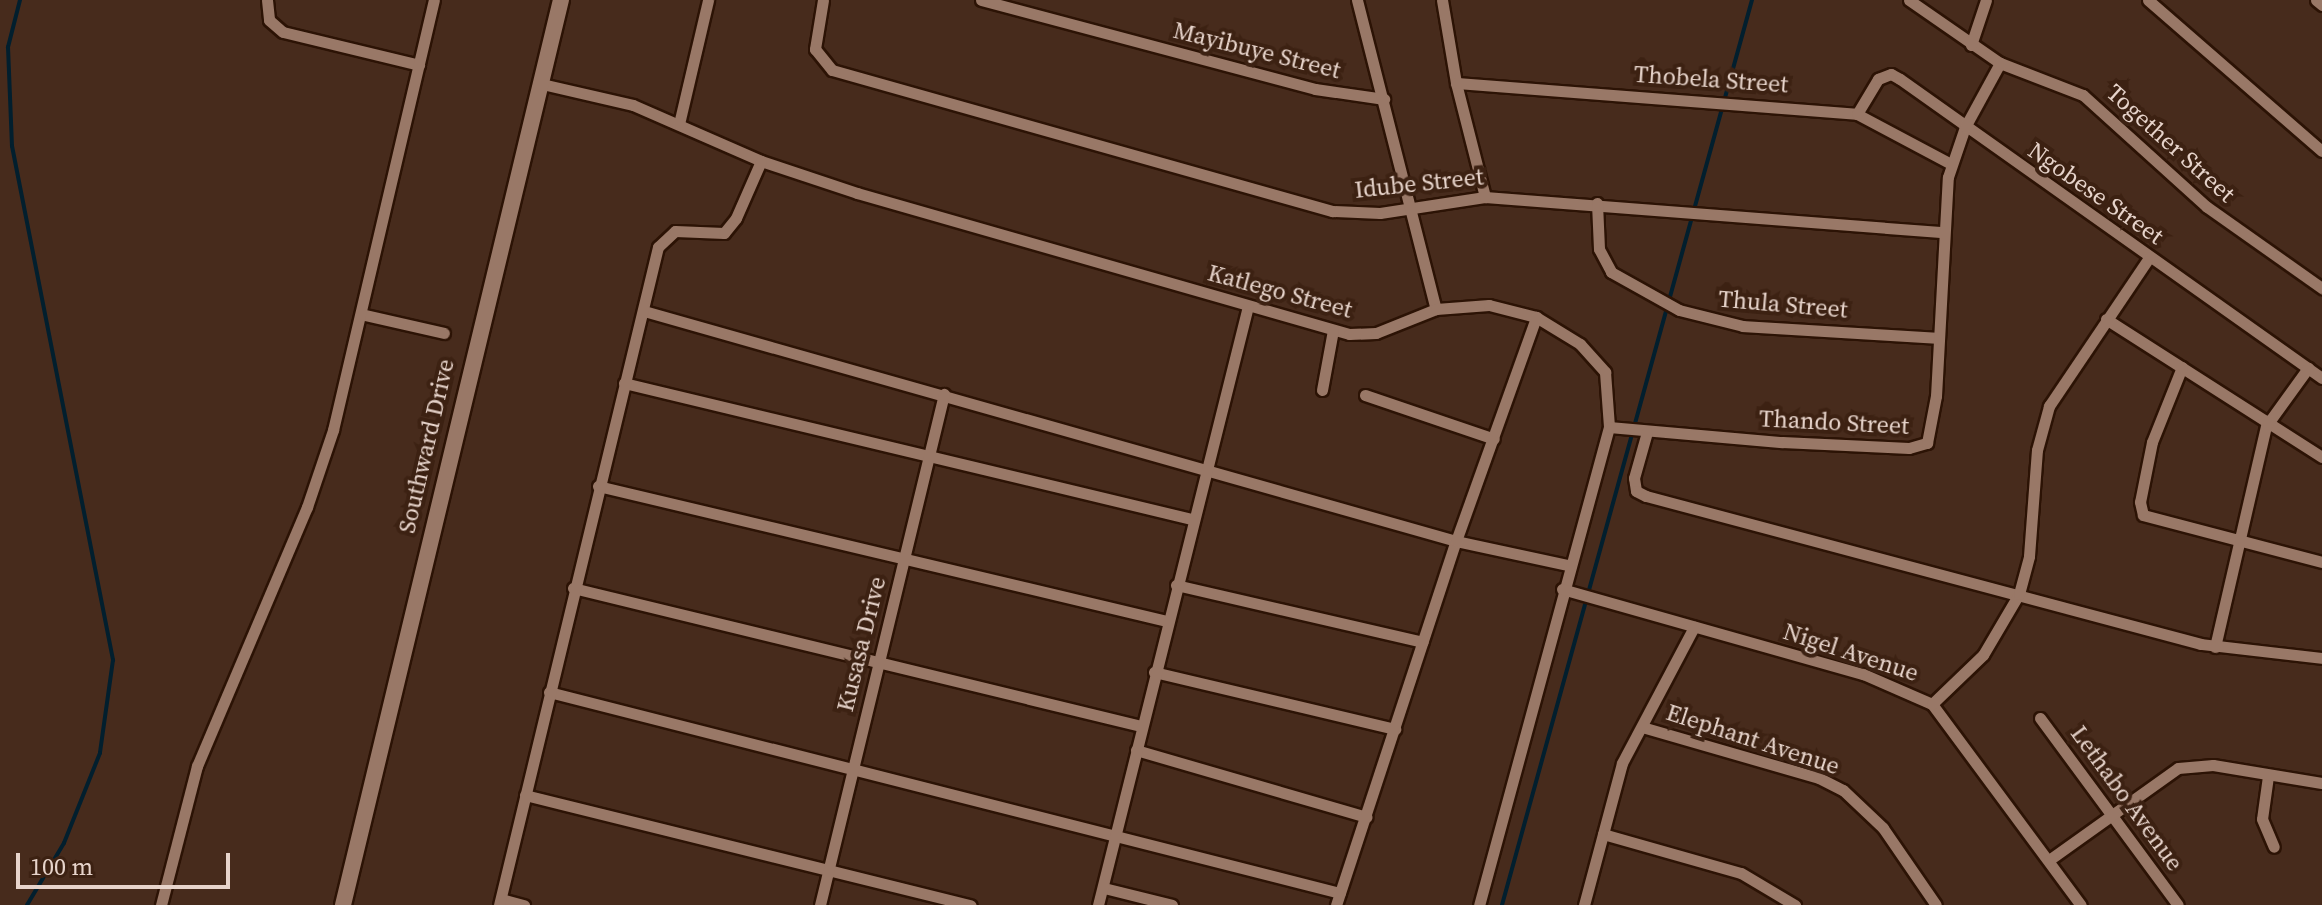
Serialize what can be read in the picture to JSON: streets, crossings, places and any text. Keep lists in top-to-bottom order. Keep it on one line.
{"streets":{"main road":["Southward Drive"],"street":["Mayibuye Street","Thobela Street","Together Street","Idube Street","Ngobese Street","Katlego Street","Thula Street","Thando Street","Kusasa Drive","Nigel Avenue","Elephant Avenue","Lethabo Avenue"]},"crossings":[["Thobela Street","Ngobese Street"],["Thobela Street","Thando Street"],["Idube Street","Thula Street"],["Idube Street","Thando Street"],["Ngobese Street","Thando Street"],["Katlego Street","Thando Street"],["Katlego Street","Southward Drive"],["Katlego Street","Nigel Avenue"],["Thula Street","Thando Street"]],"scale_bar":"100 m"}
